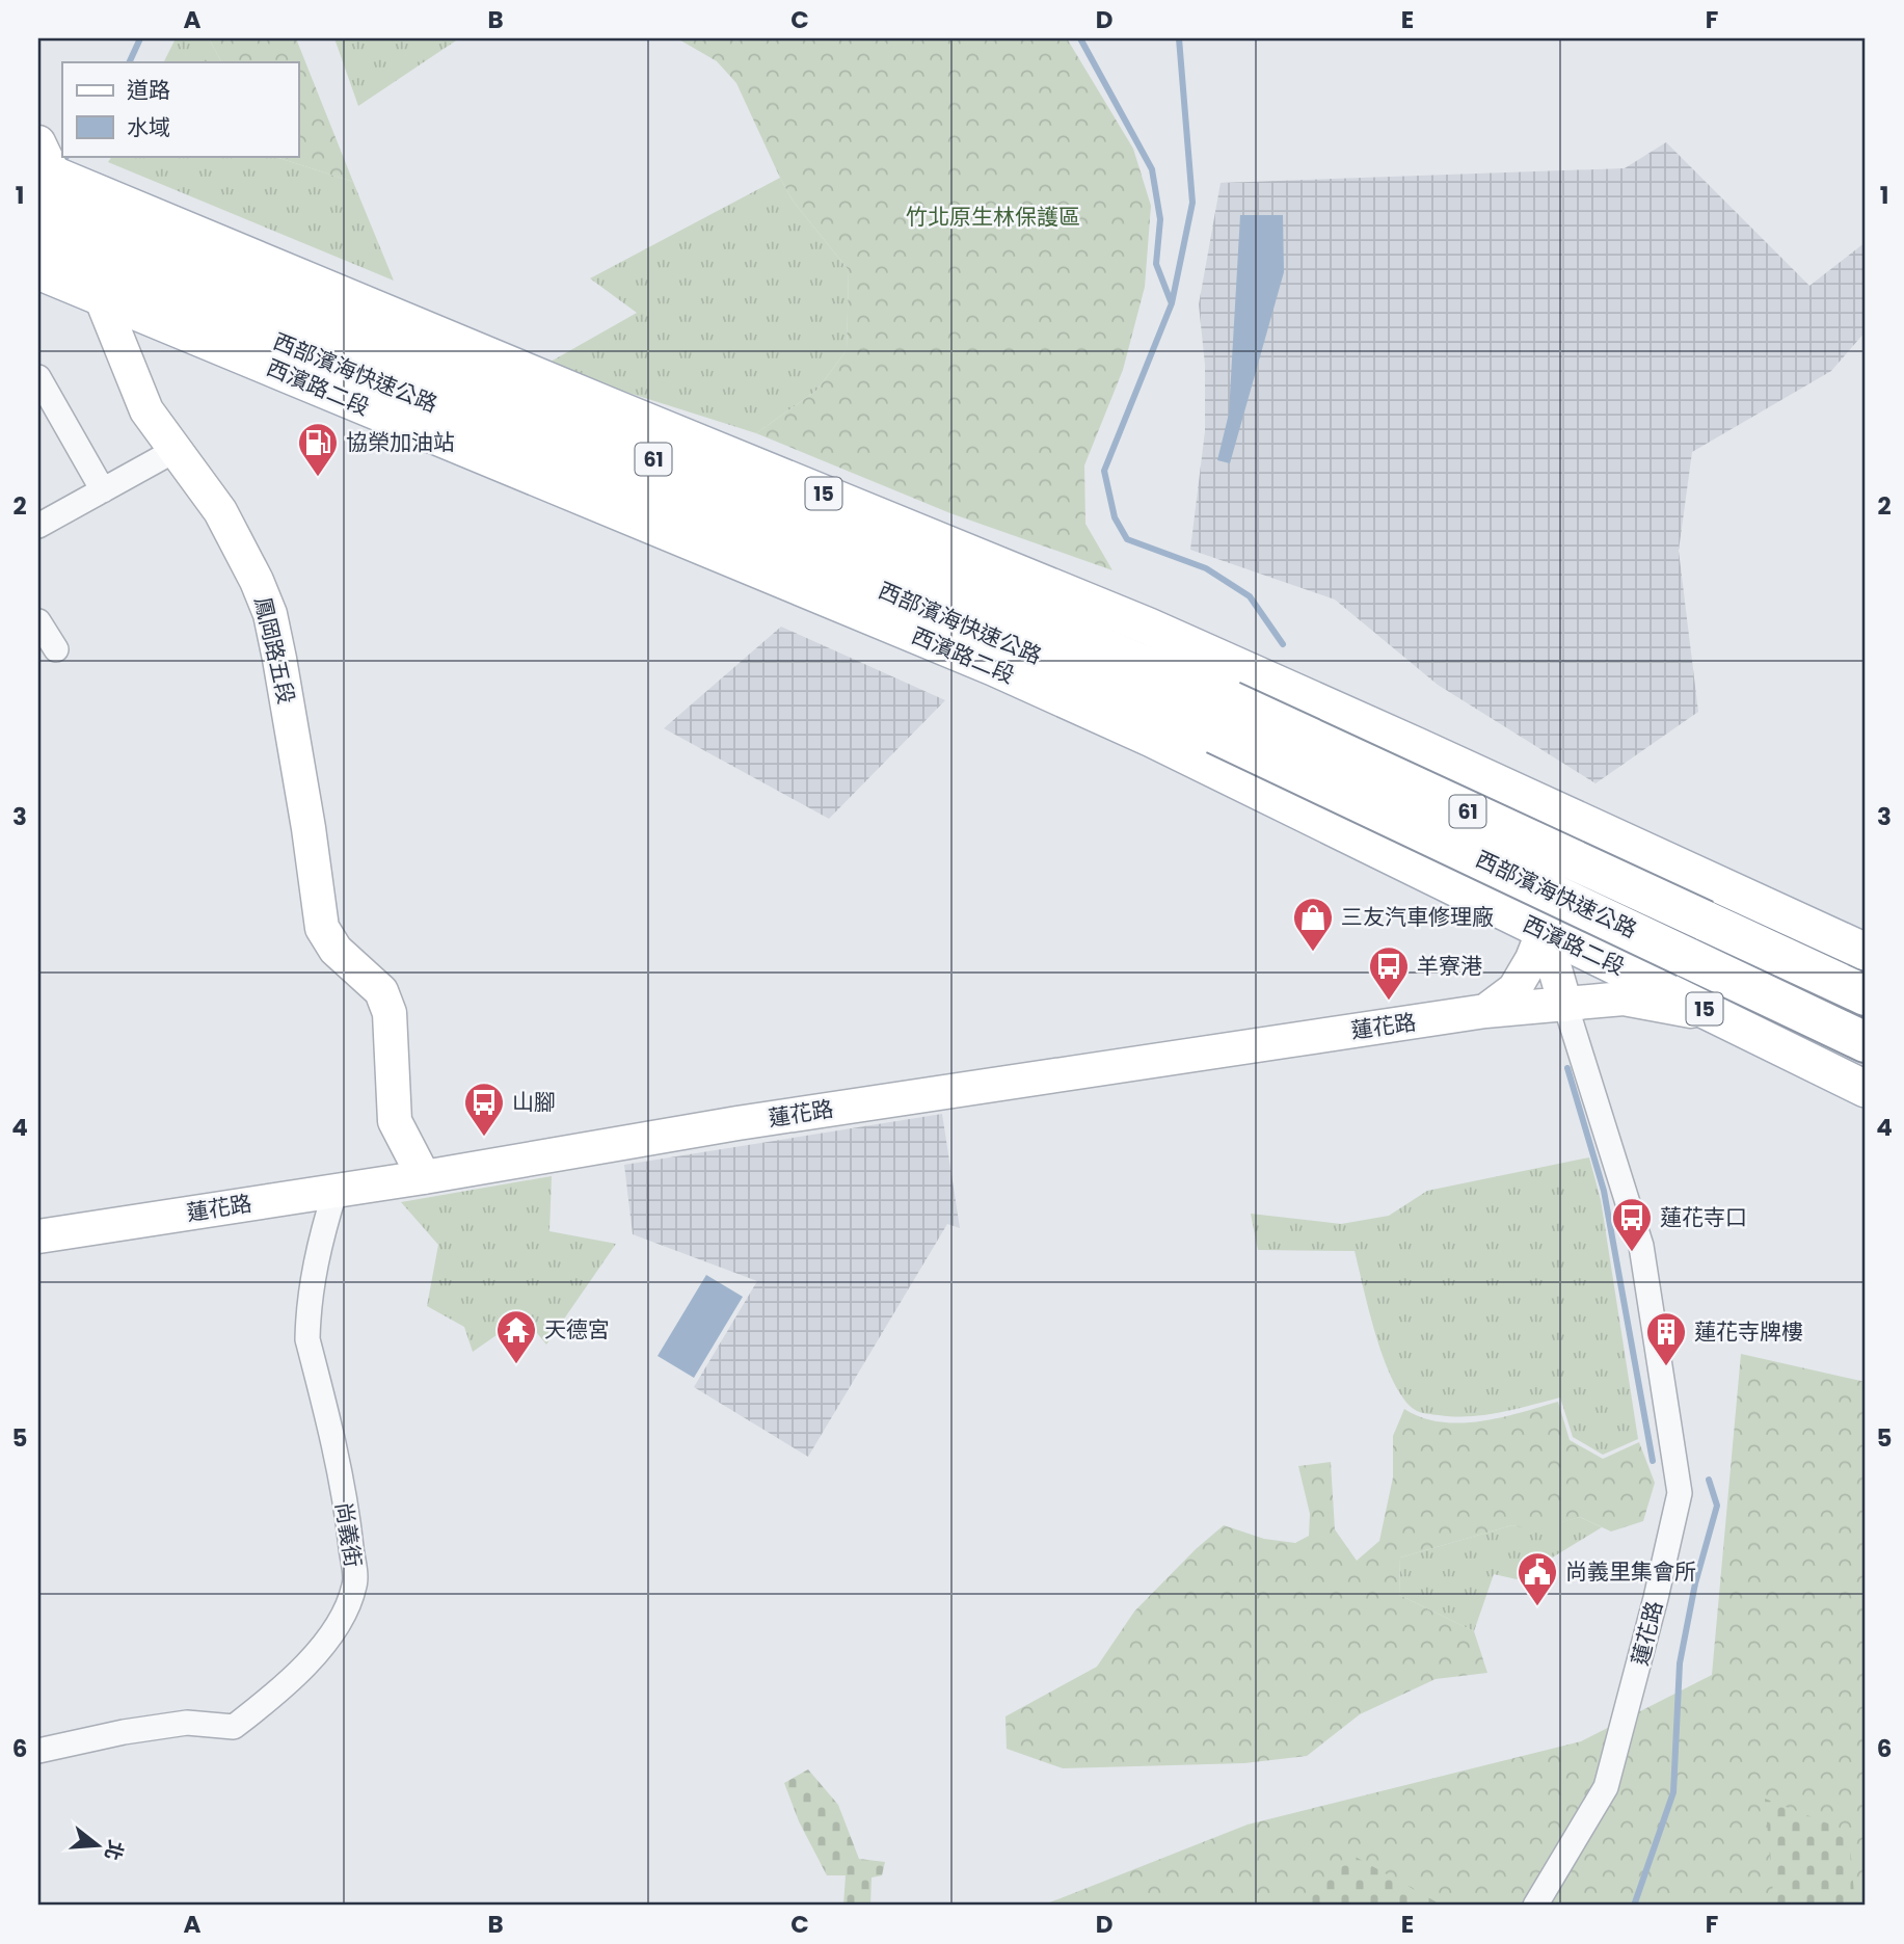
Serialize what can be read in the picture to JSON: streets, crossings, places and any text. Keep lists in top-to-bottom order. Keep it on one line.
{"streets":{"highway":["西部濱海快速公路","61"],"main road":["西濱路二段","15"],"street":["鳳岡路五段","蓮花路","尚義街"]},"crossings":[["西部濱海快速公路","西濱路二段"],["西部濱海快速公路","15"],["西部濱海快速公路","鳳岡路五段"],["西濱路二段","鳳岡路五段"],["西濱路二段","蓮花路"],["鳳岡路五段","蓮花路"],["蓮花路","尚義街"]],"parks":["竹北原生林保護區"],"places":{"fuel station":["協榮加油站"],"shop":["三友汽車修理廠"],"bus stop":["羊寮港","山腳","蓮花寺口"],"temple":["天德宮"],"building":["蓮花寺牌樓"],"public building":["尚義里集會所"]},"legend":["道路","水域"],"north":"right","grid":{"columns":["A","B","C","D","E","F"],"rows":["1","2","3","4","5","6"]}}
